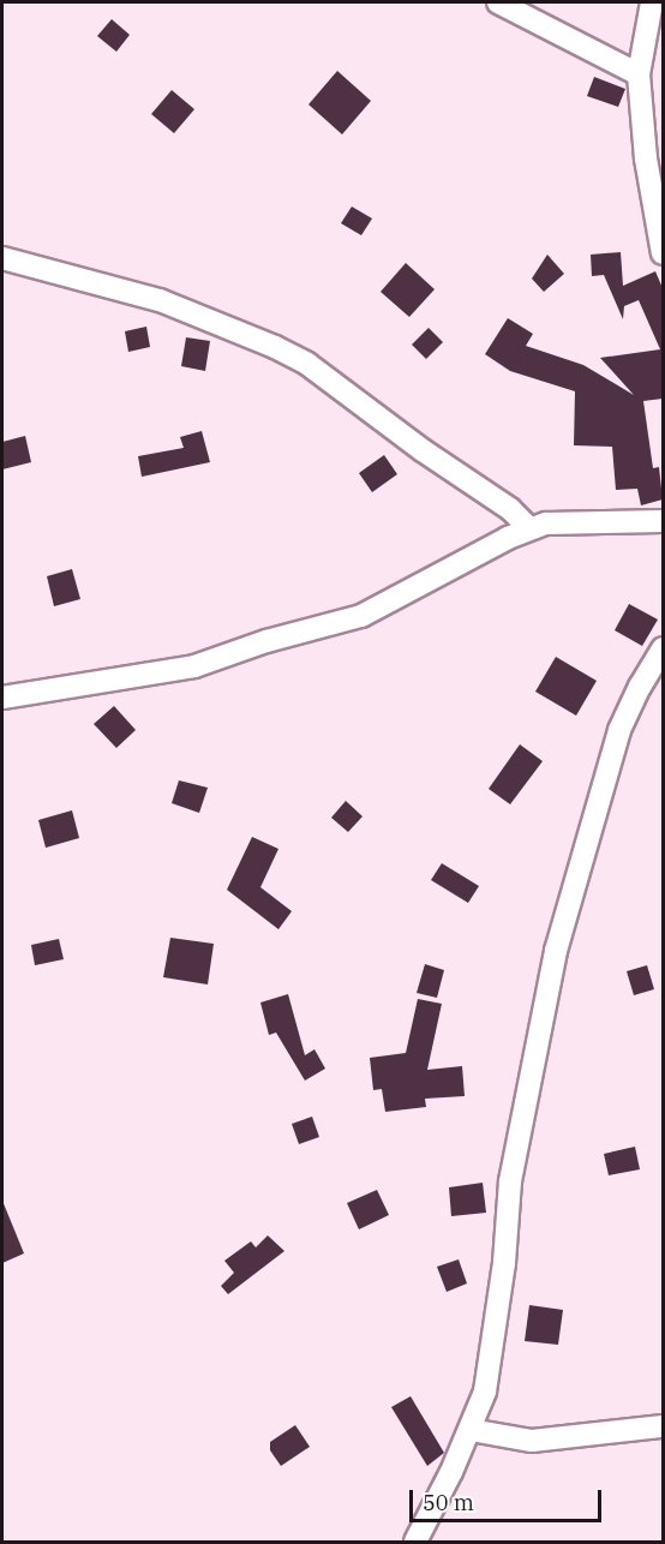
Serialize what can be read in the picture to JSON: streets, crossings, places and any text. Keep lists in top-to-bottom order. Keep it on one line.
{"scale_bar":"50 m"}
